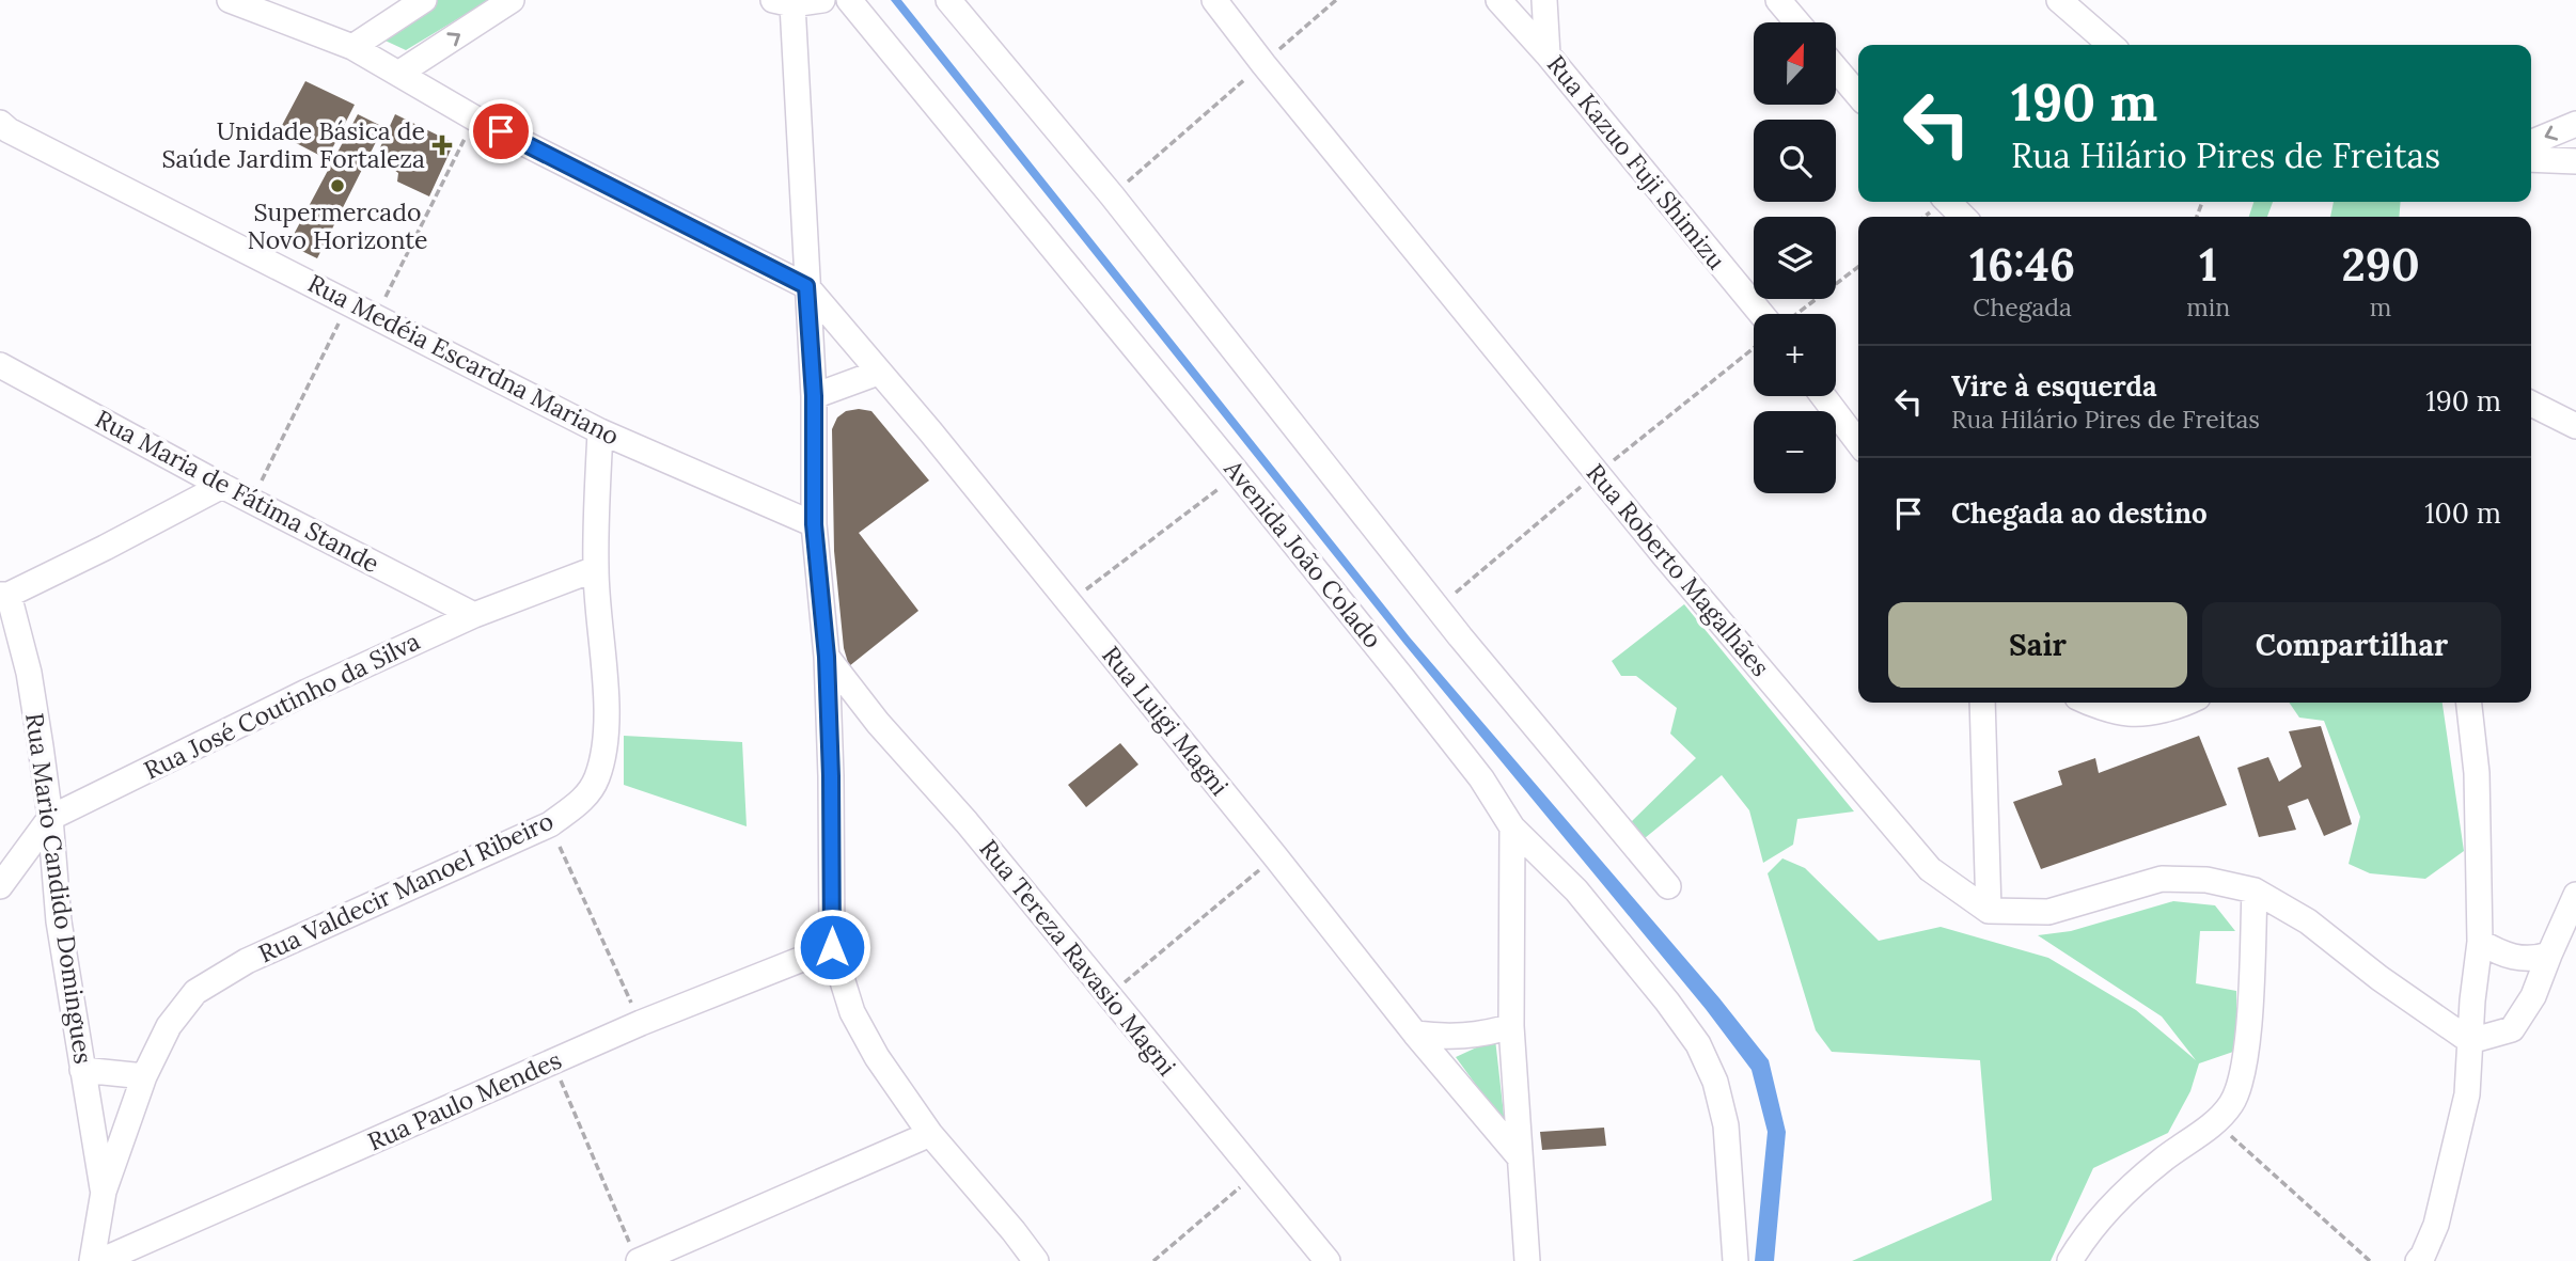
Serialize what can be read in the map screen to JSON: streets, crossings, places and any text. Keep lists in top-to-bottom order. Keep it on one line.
{"streets":{"street":["Rua Kazuo Fuji Shimizu","Rua Medéia Escardna Mariano","Rua Maria de Fátima Stande","Avenida João Colado","Rua Roberto Magalhães","Rua José Coutinho da Silva","Rua Luigi Magni","Rua Valdecir Manoel Ribeiro","Rua Mario Candido Domingues","Rua Tereza Ravasio Magni","Rua Paulo Mendes"]},"crossings":[["Rua Medéia Escardna Mariano","Rua Valdecir Manoel Ribeiro"],["Rua Maria de Fátima Stande","Rua José Coutinho da Silva"],["Rua José Coutinho da Silva","Rua Valdecir Manoel Ribeiro"],["Rua José Coutinho da Silva","Rua Mario Candido Domingues"],["Rua Valdecir Manoel Ribeiro","Rua Mario Candido Domingues"]],"places":{"health":["Unidade Básica de Saúde Jardim Fortaleza"],"other":["Supermercado Novo Horizonte"]},"north":"top","page":{"map_buttons":["+","−"],"turn":["190 m","Rua Hilário Pires de Freitas"],"eta":["16:46","Chegada","1","min","290","m"],"list":[{"name":"Vire à esquerda","note":"Rua Hilário Pires de Freitas","value":"190 m"},{"name":"Chegada ao destino","value":"100 m"}],"buttons":["Sair","Compartilhar"]}}
